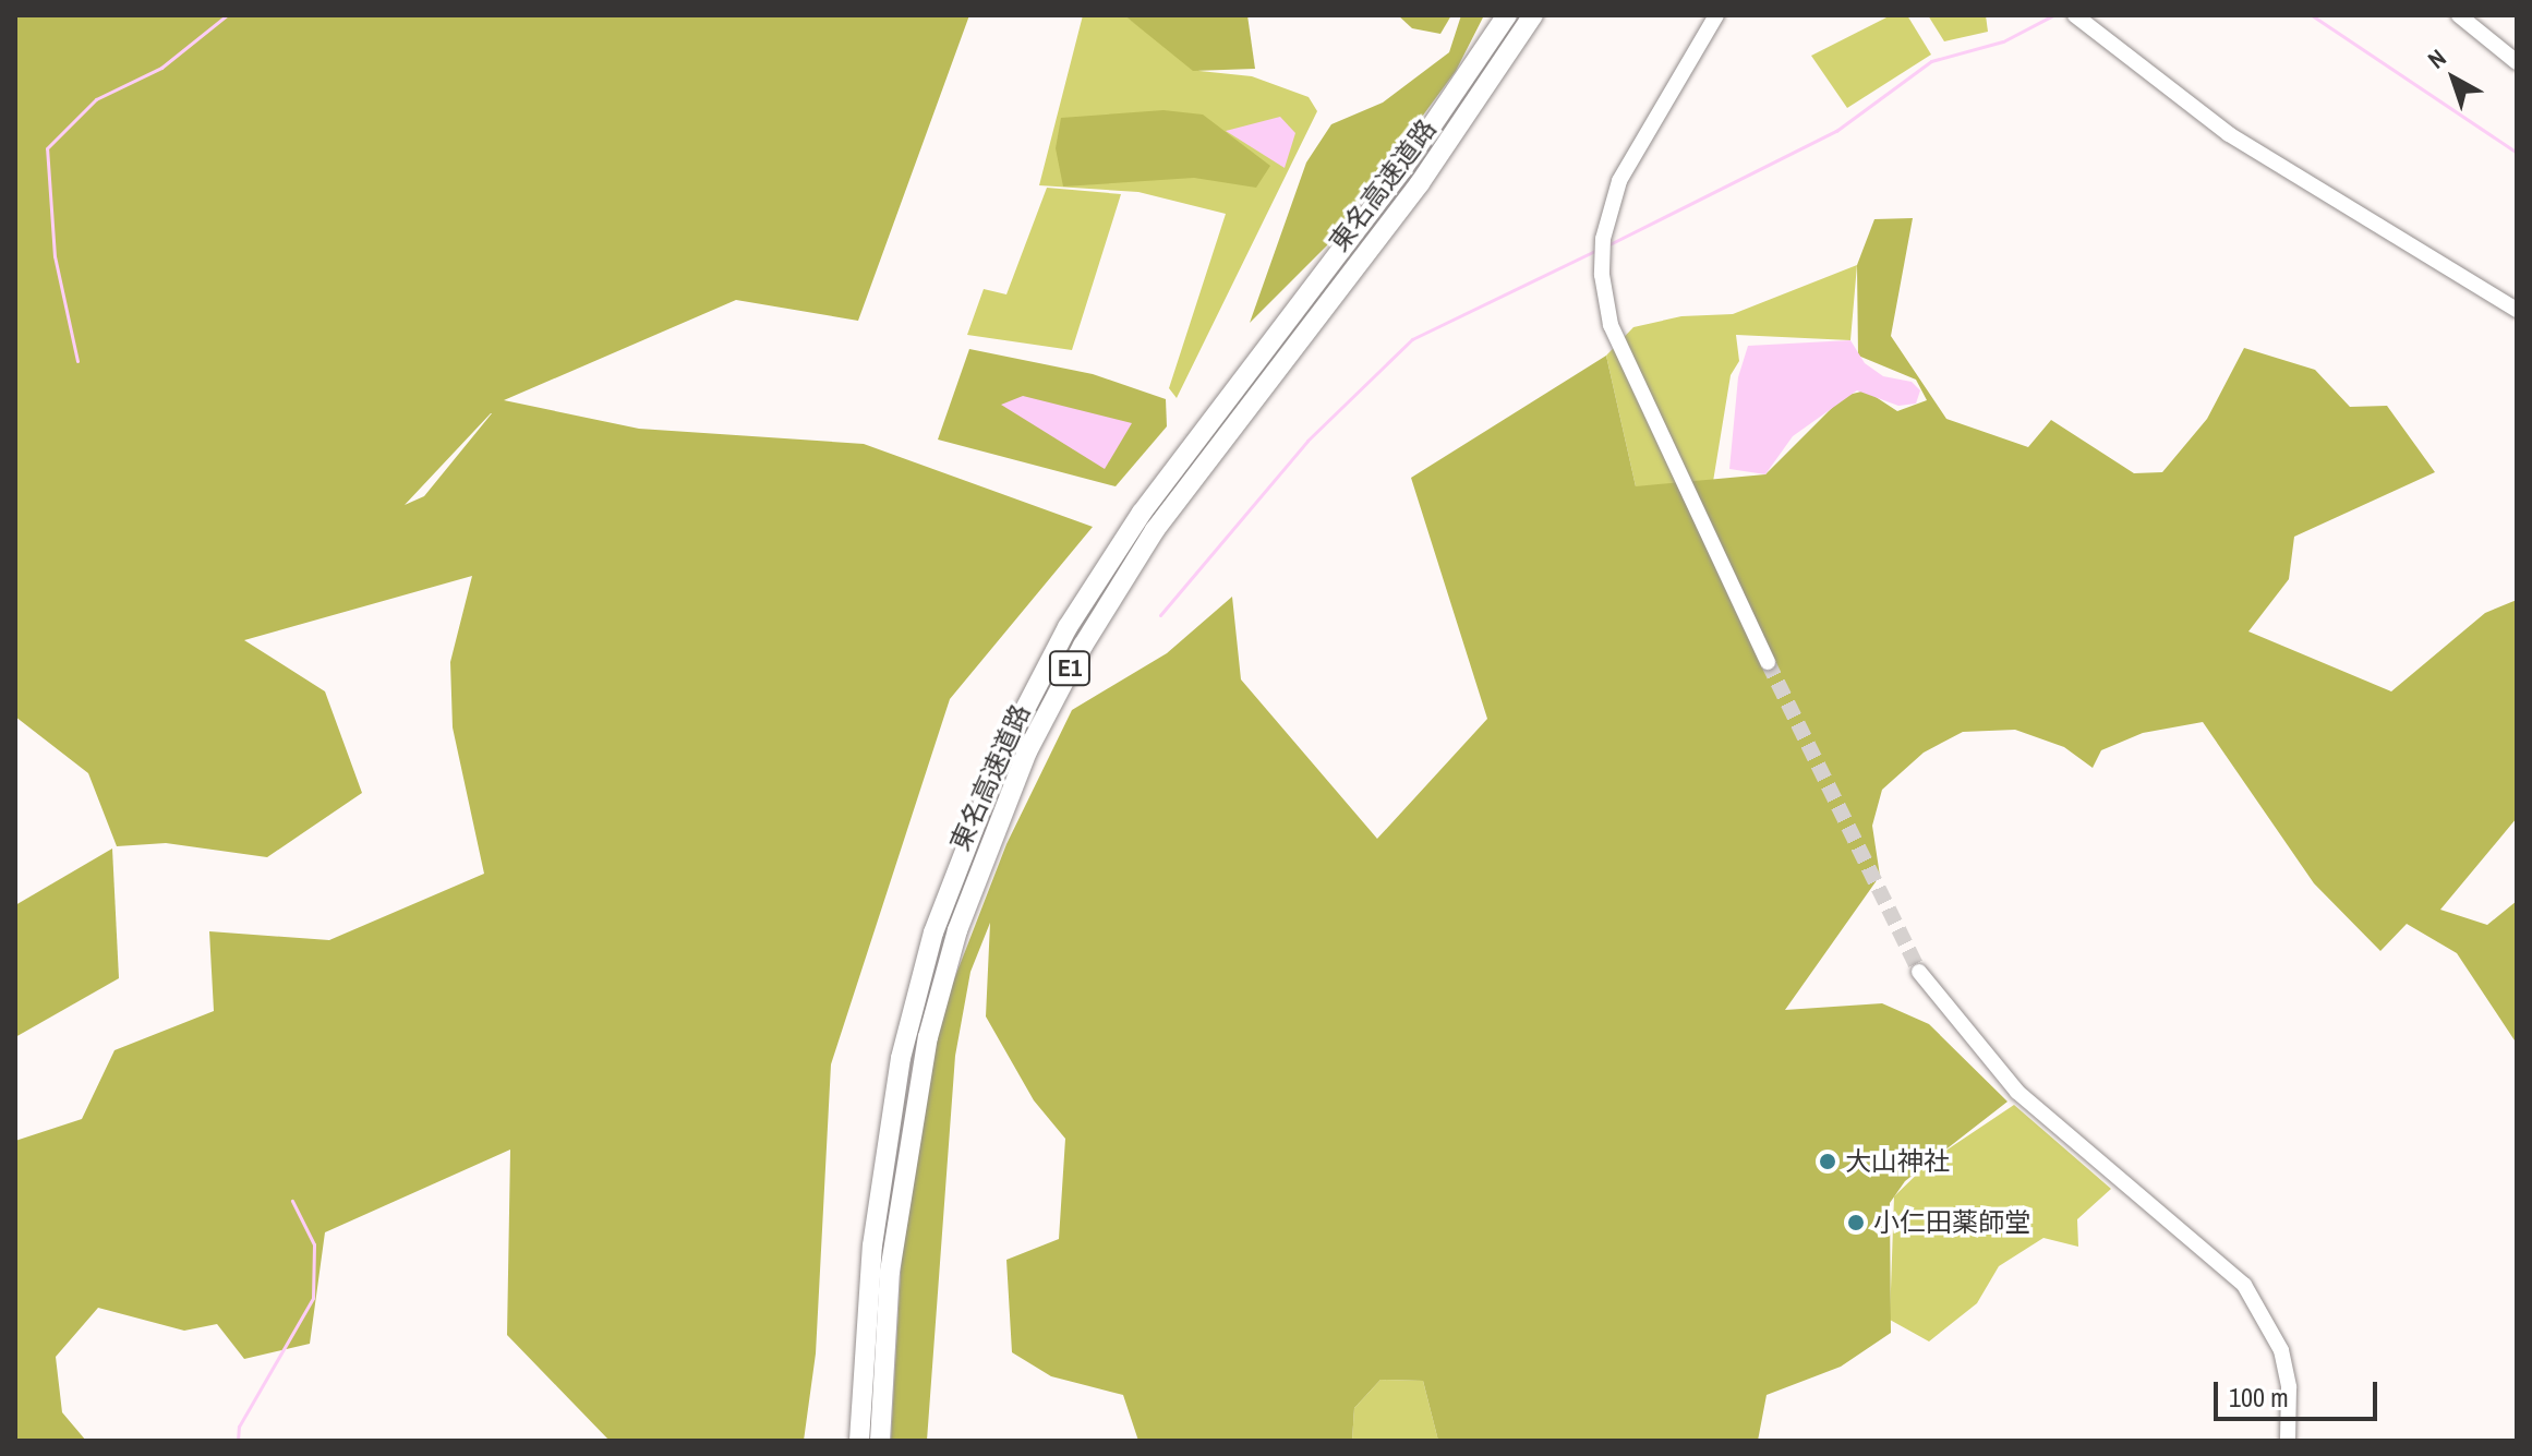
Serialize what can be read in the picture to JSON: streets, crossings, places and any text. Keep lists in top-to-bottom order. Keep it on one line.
{"streets":{"highway":["東名高速道路","E1"]},"places":["大山神社","小仁田薬師堂"],"scale_bar":"100 m","north":"top left"}
